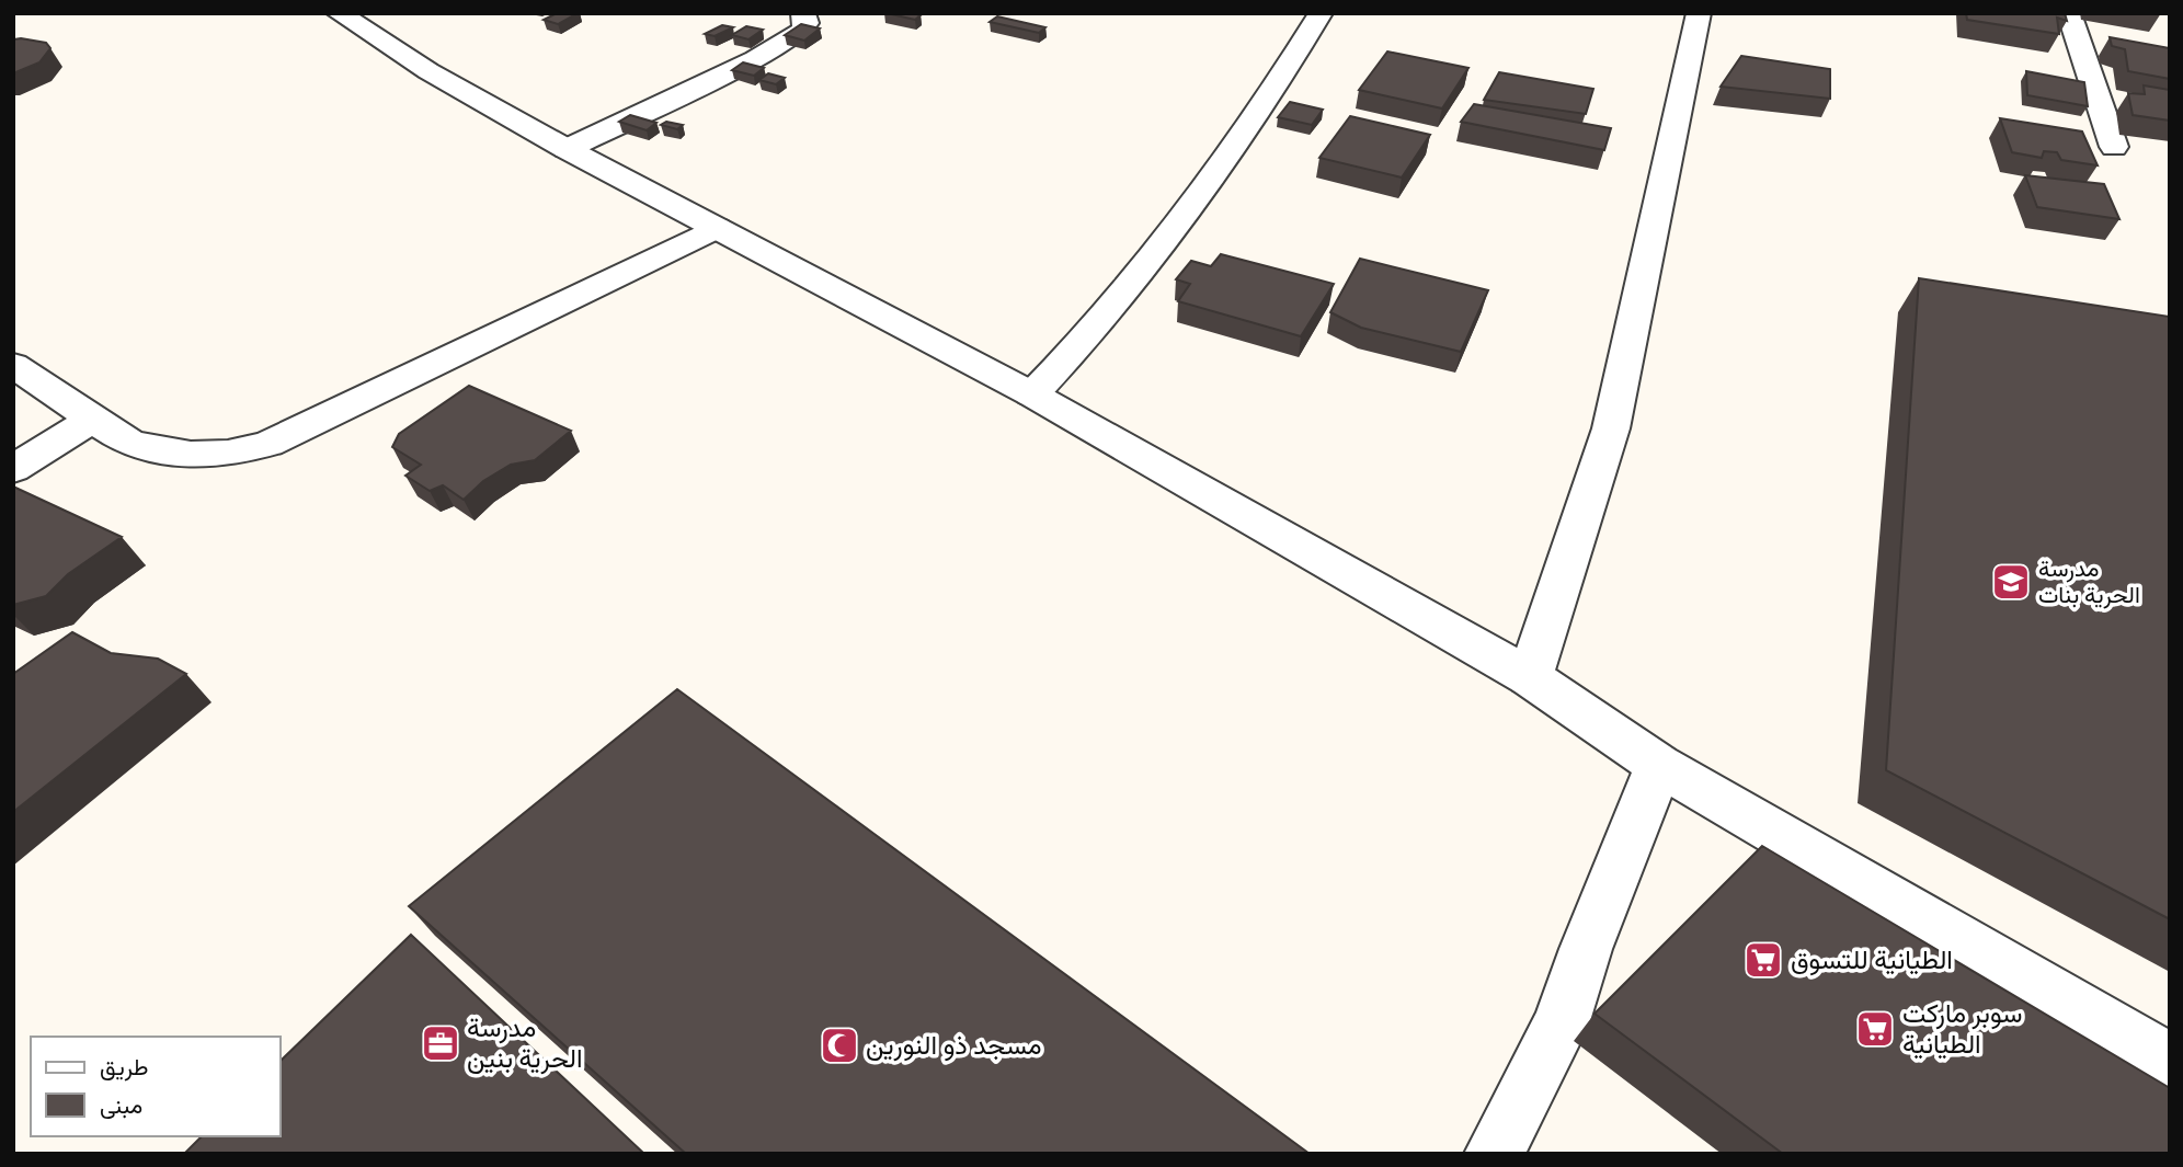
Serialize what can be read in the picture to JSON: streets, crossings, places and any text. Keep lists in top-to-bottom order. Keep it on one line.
{"places":{"school or university":["مدرسة الحرية بنات"],"supermarket":["الطيانية للتسوق","سوبر ماركت الطيانية"],"office":["مدرسة الحرية بنين"],"mosque":["مسجد ذو النورين"]},"legend":["طريق","مبنى"]}
